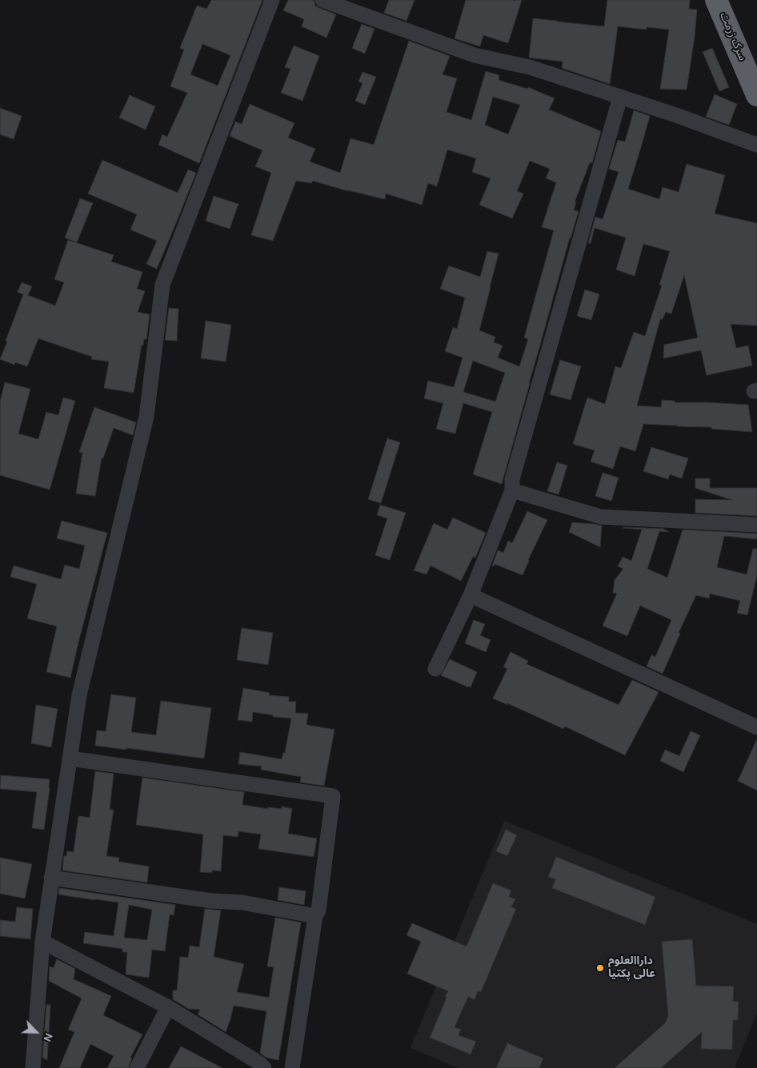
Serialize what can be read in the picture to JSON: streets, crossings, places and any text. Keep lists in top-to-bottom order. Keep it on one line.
{"streets":{"highway":["سرک زرمت"]},"places":["داراالعلوم عالی پکتیا"],"north":"bottom right"}
